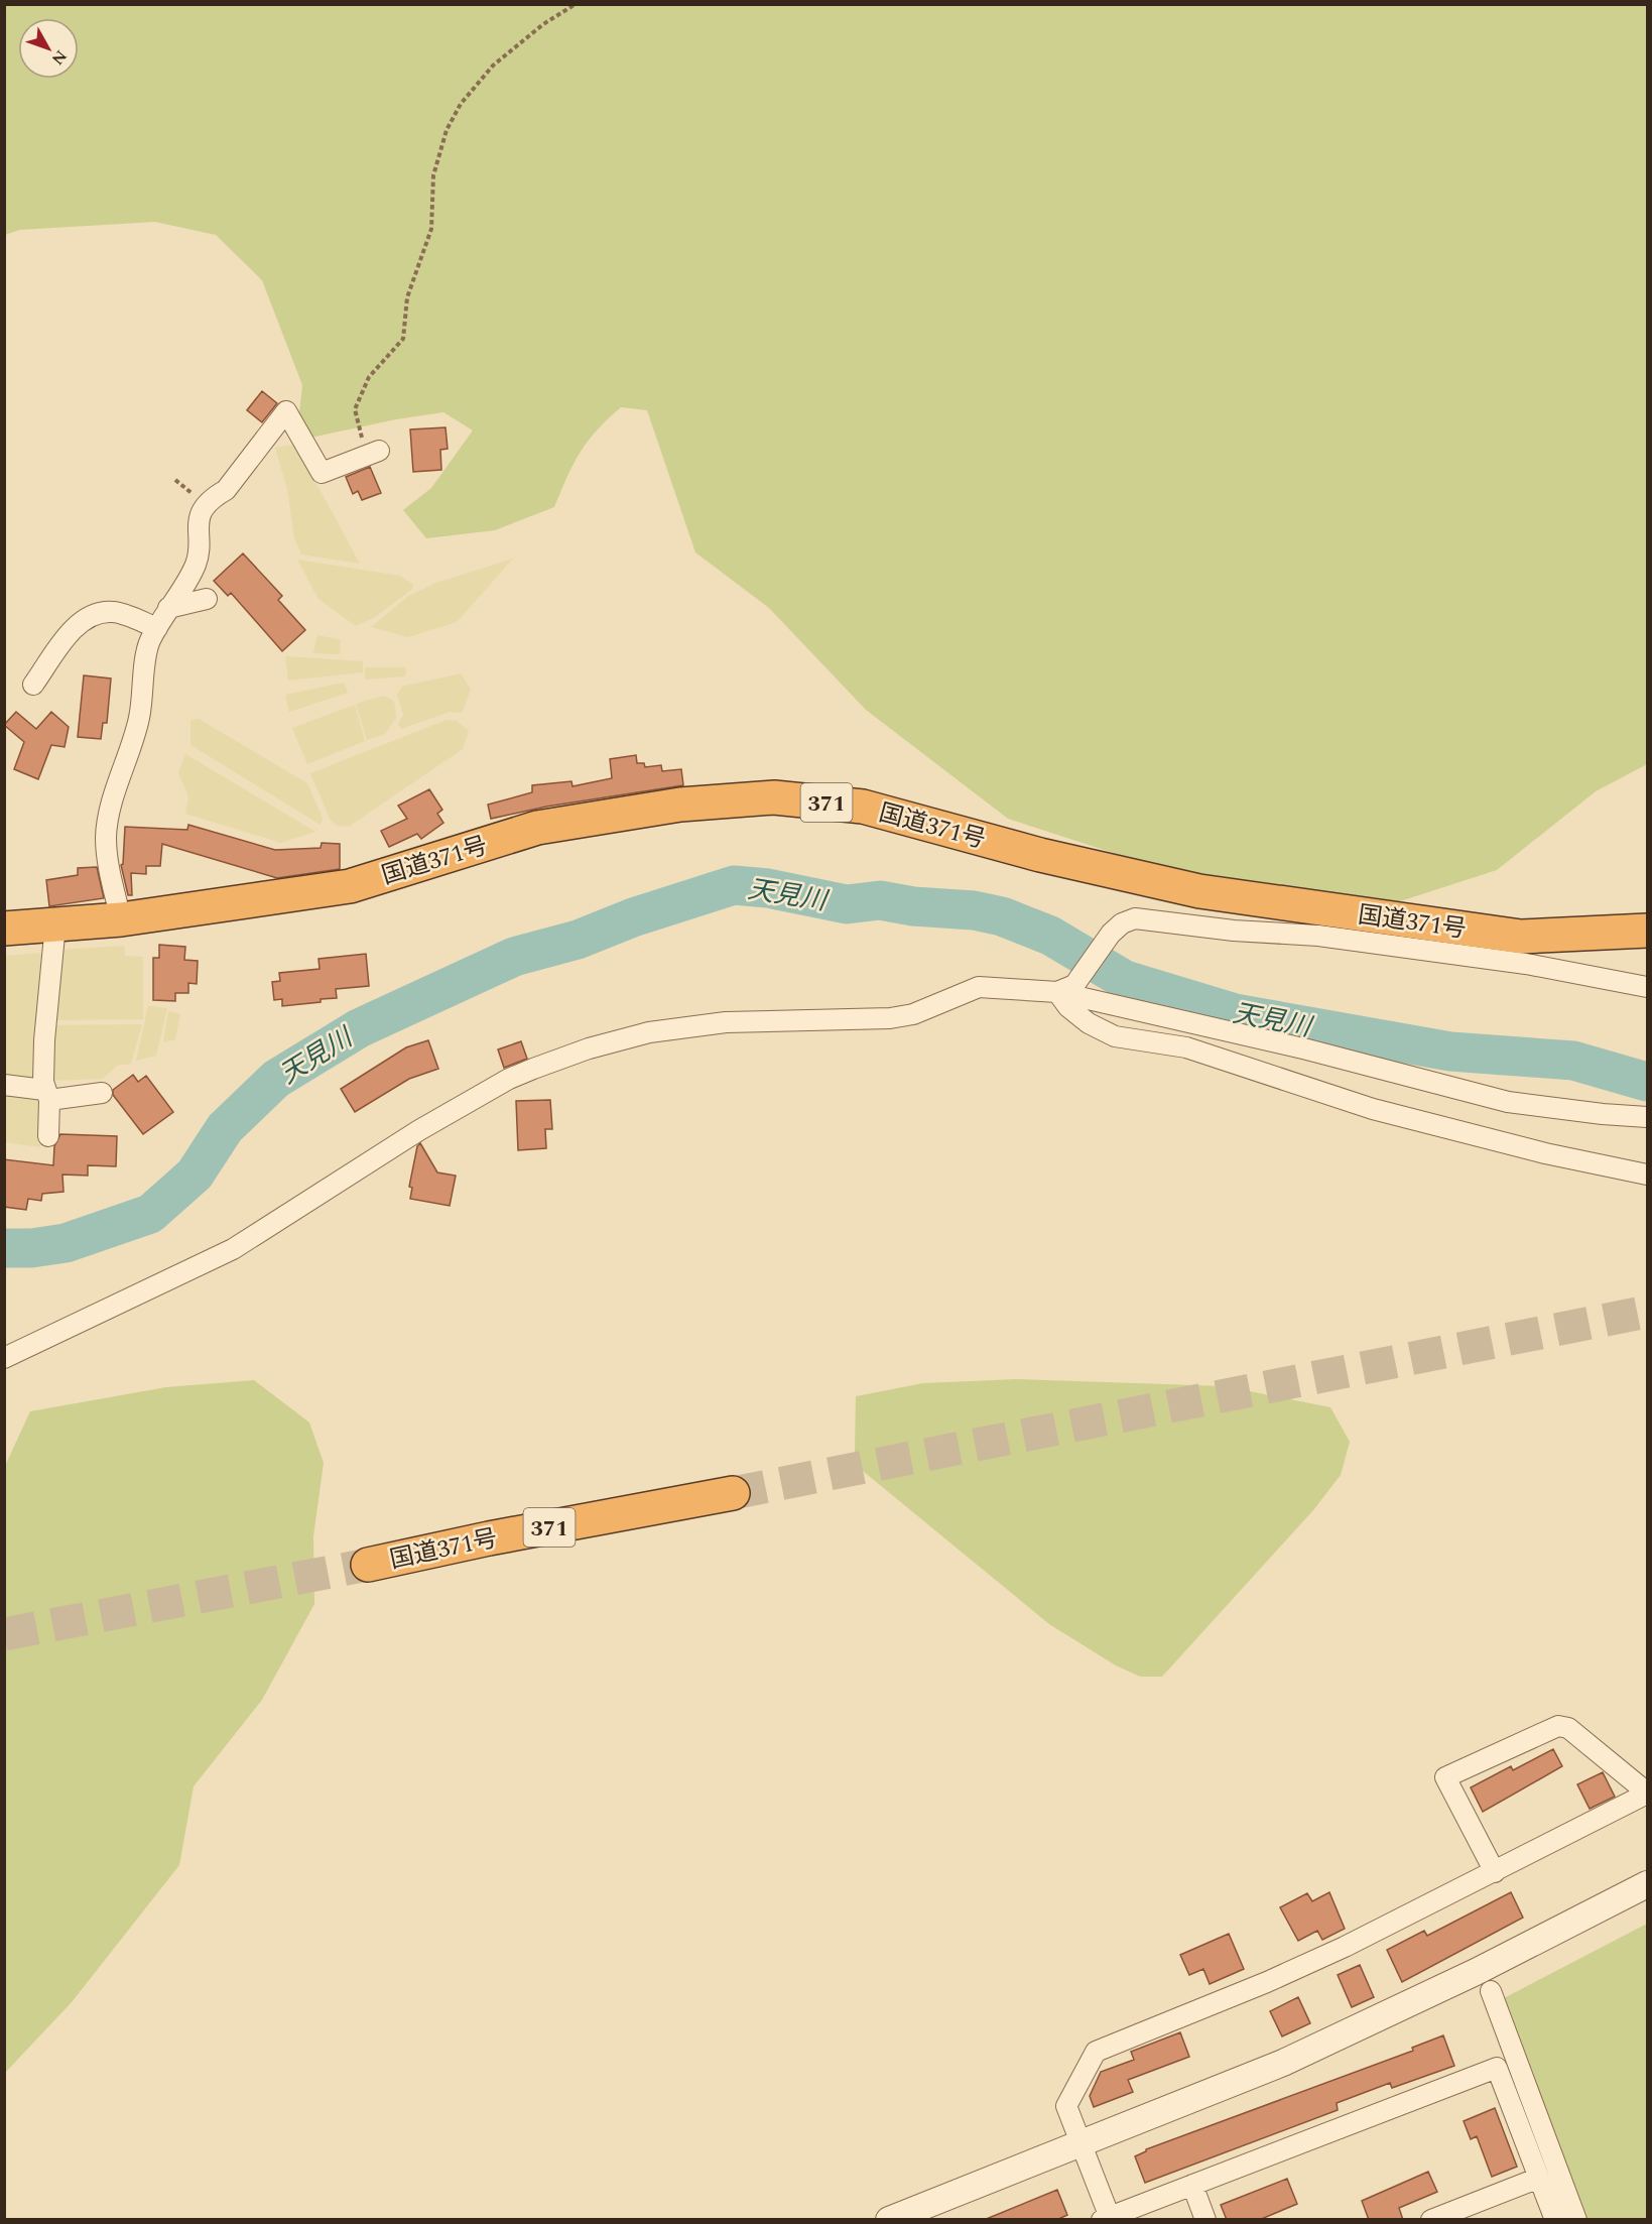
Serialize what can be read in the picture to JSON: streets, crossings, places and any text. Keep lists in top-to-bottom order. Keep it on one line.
{"streets":{"highway":["371","国道371号"]},"water":["天見川"],"north":"bottom right"}
